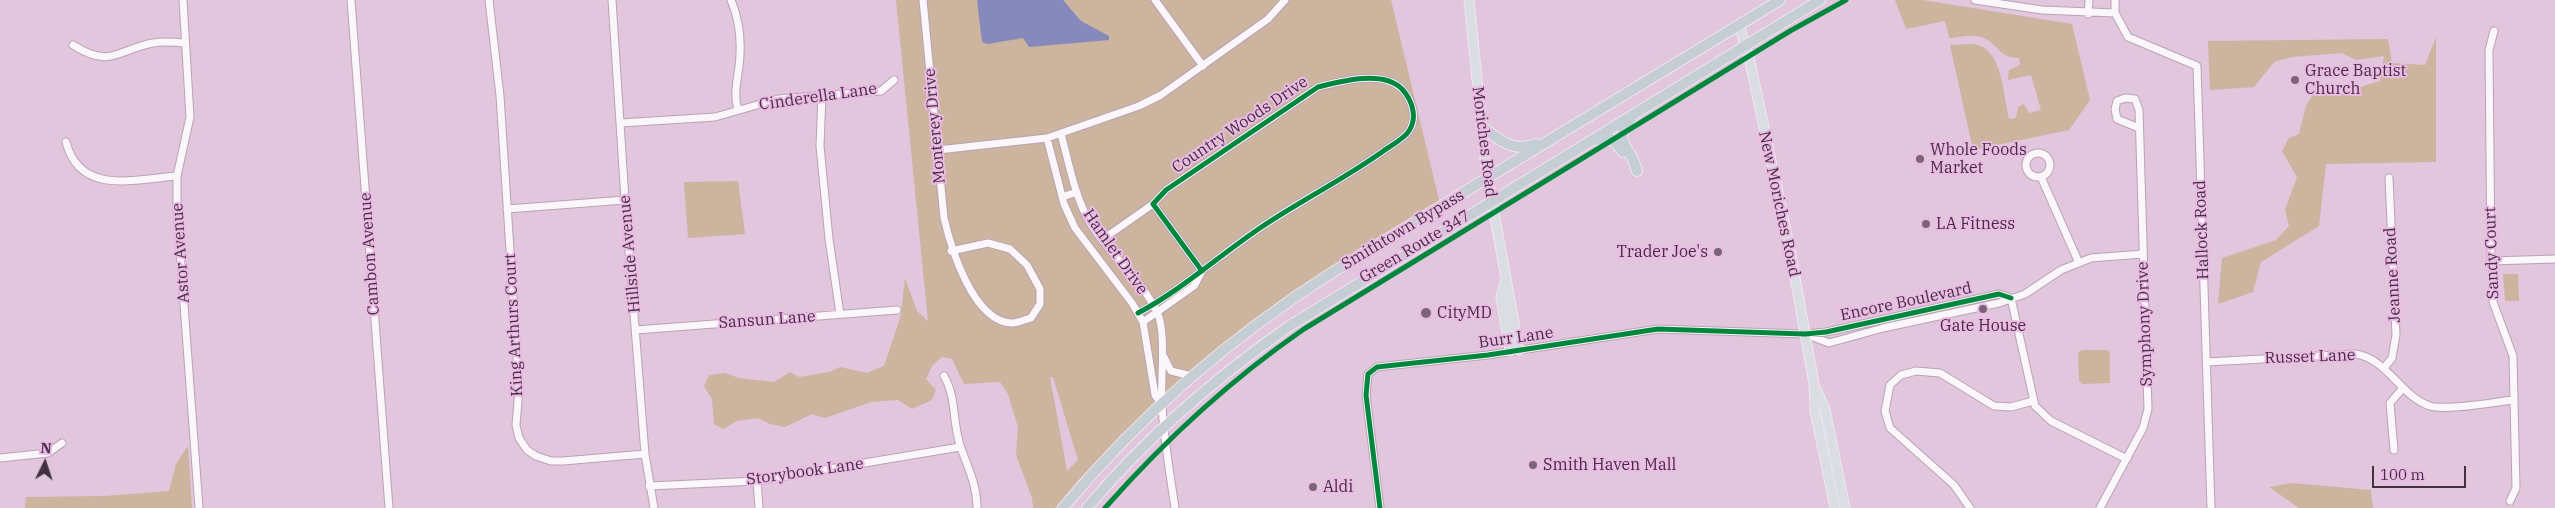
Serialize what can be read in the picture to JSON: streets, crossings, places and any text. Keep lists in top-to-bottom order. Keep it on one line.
{"streets":{"highway":["Smithtown Bypass"],"main road":["Moriches Road","New Moriches Road"],"street":["Cinderella Lane","Country Woods Drive","Monterey Drive","Hallock Road","Hamlet Drive","Astor Avenue","Sandy Court","Cambon Avenue","Hillside Avenue","Jeanne Road","Encore Boulevard","Sansun Lane","Symphony Drive","King Arthurs Court","Burr Lane","Russet Lane","Storybook Lane"],"cycle path":["Green Route 347"]},"crossings":[["Cinderella Lane","Hillside Avenue"],["Country Woods Drive","Hamlet Drive"],["Moriches Road","Smithtown Bypass"],["Moriches Road","Burr Lane"],["New Moriches Road","Smithtown Bypass"],["New Moriches Road","Encore Boulevard"],["New Moriches Road","Burr Lane"],["Smithtown Bypass","Hamlet Drive"],["Hallock Road","Russet Lane"],["Sandy Court","Russet Lane"],["Hillside Avenue","Sansun Lane"],["Hillside Avenue","King Arthurs Court"],["Hillside Avenue","Storybook Lane"],["Jeanne Road","Russet Lane"],["Encore Boulevard","Symphony Drive"],["Encore Boulevard","Burr Lane"]],"places":["Grace Baptist Church","Whole Foods Market","LA Fitness","Trader Joe's","Gate House","CityMD","Smith Haven Mall","Aldi"],"scale_bar":"100 m","north":"top"}
